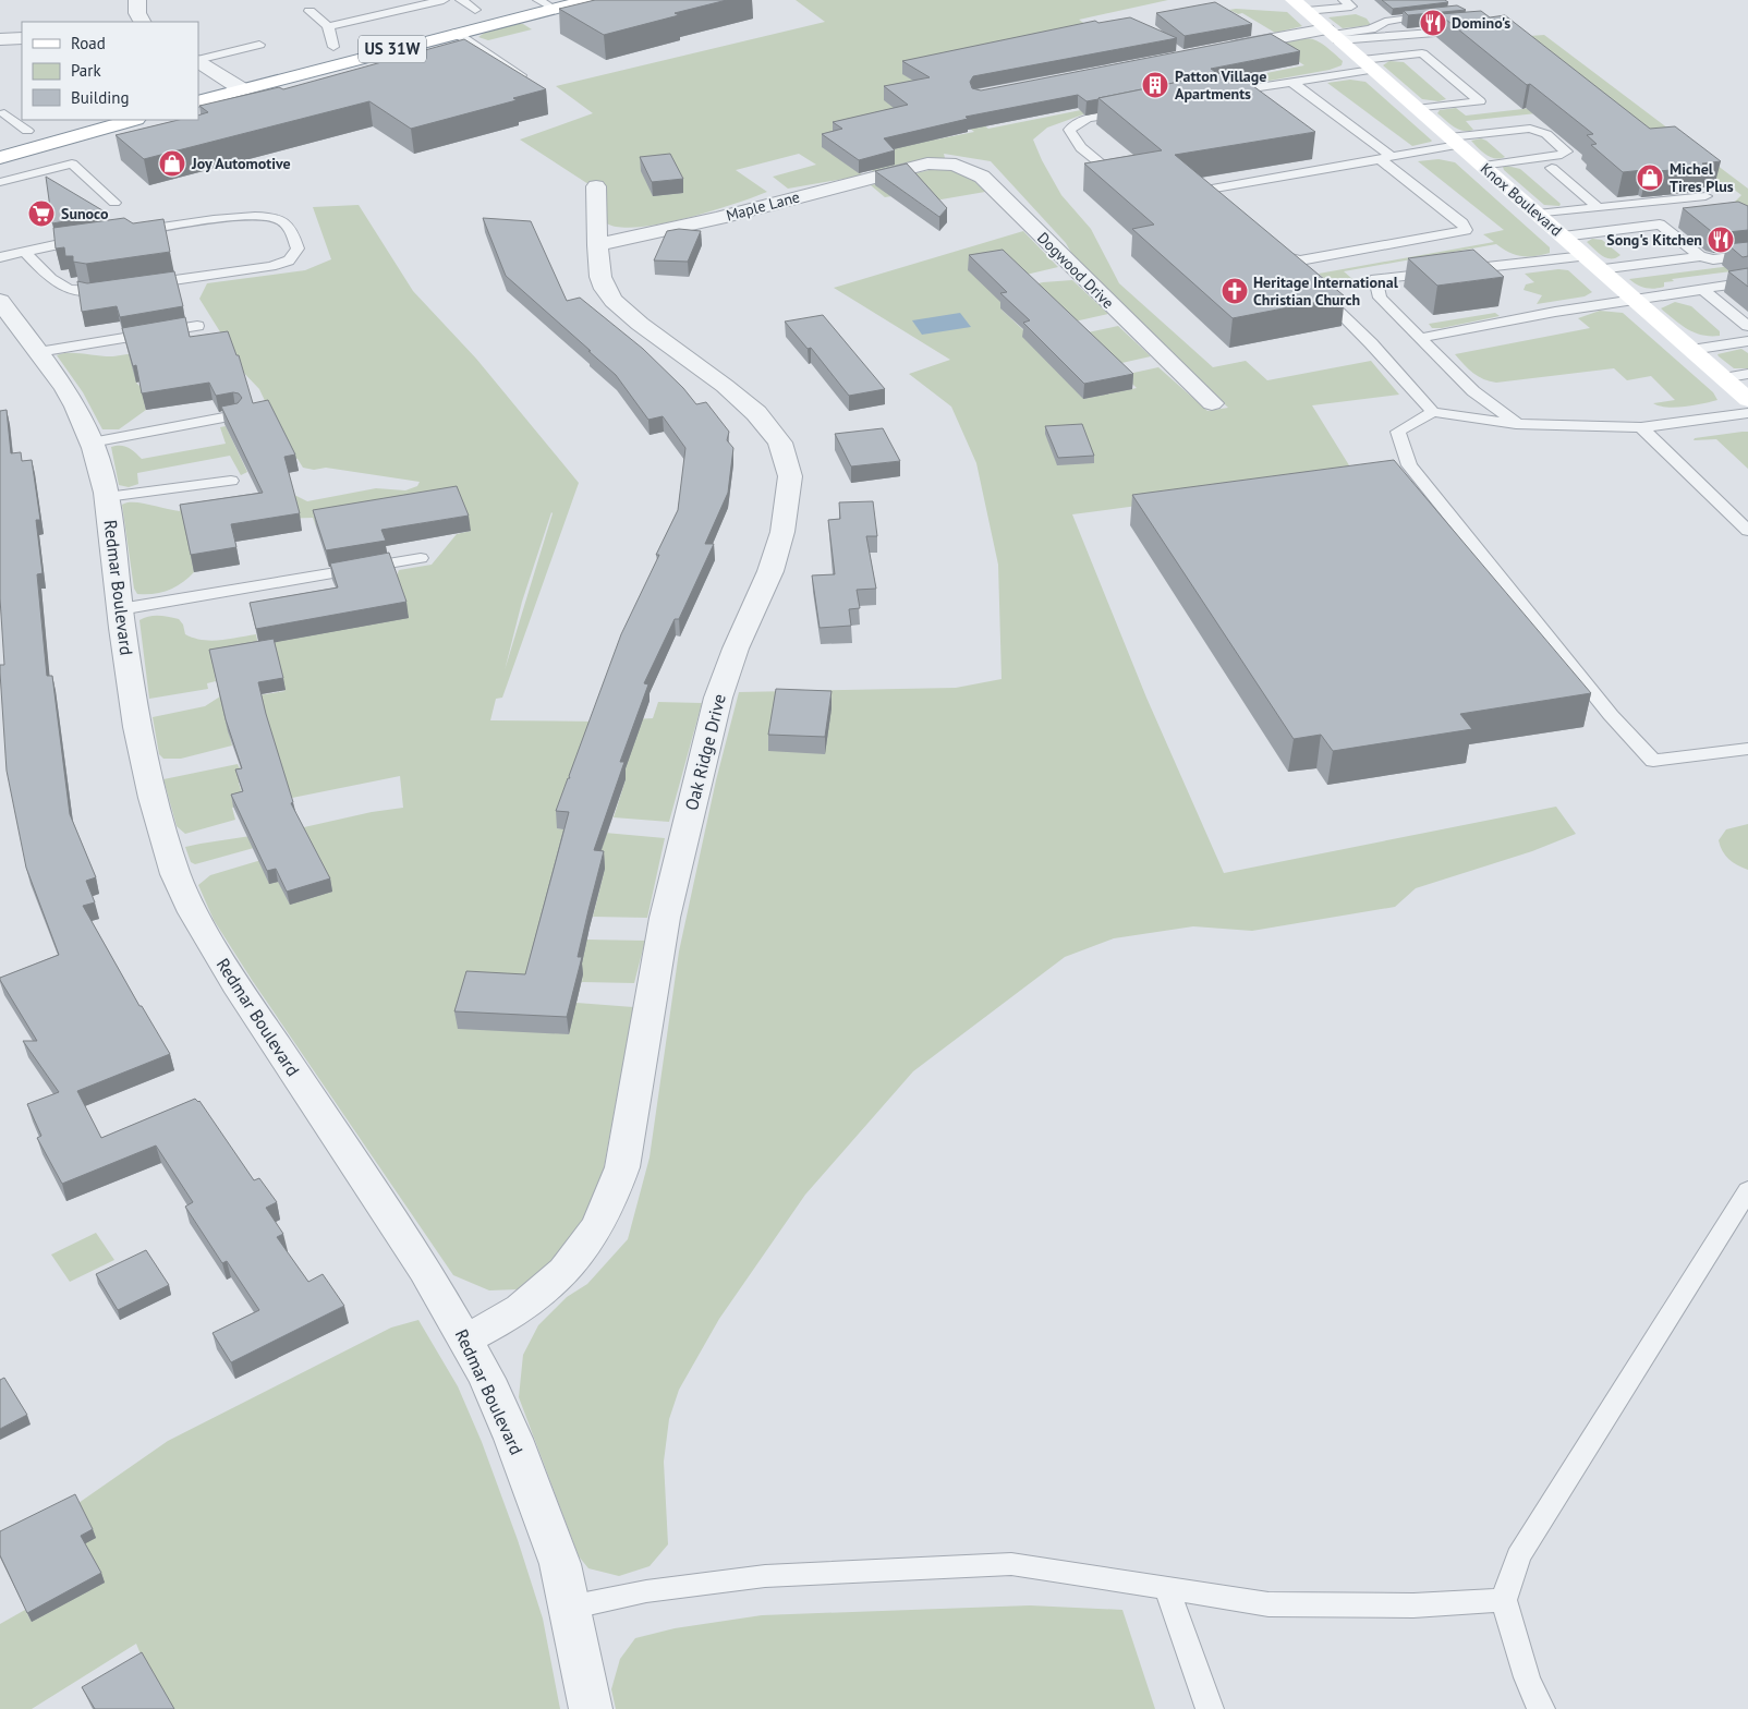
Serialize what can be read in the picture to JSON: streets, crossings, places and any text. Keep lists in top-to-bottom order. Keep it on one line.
{"streets":{"main road":["US 31W","Knox Boulevard"],"street":["Maple Lane","Dogwood Drive","Redmar Boulevard","Oak Ridge Drive"]},"crossings":[["Maple Lane","Dogwood Drive"],["Maple Lane","Oak Ridge Drive"],["Redmar Boulevard","Oak Ridge Drive"]],"places":{"restaurant":["Domino's","Song's Kitchen"],"building":["Patton Village Apartments"],"shop":["Joy Automotive","Michel Tires Plus"],"supermarket":["Sunoco"],"church":["Heritage International Christian Church"]},"legend":["Road","Park","Building"]}
